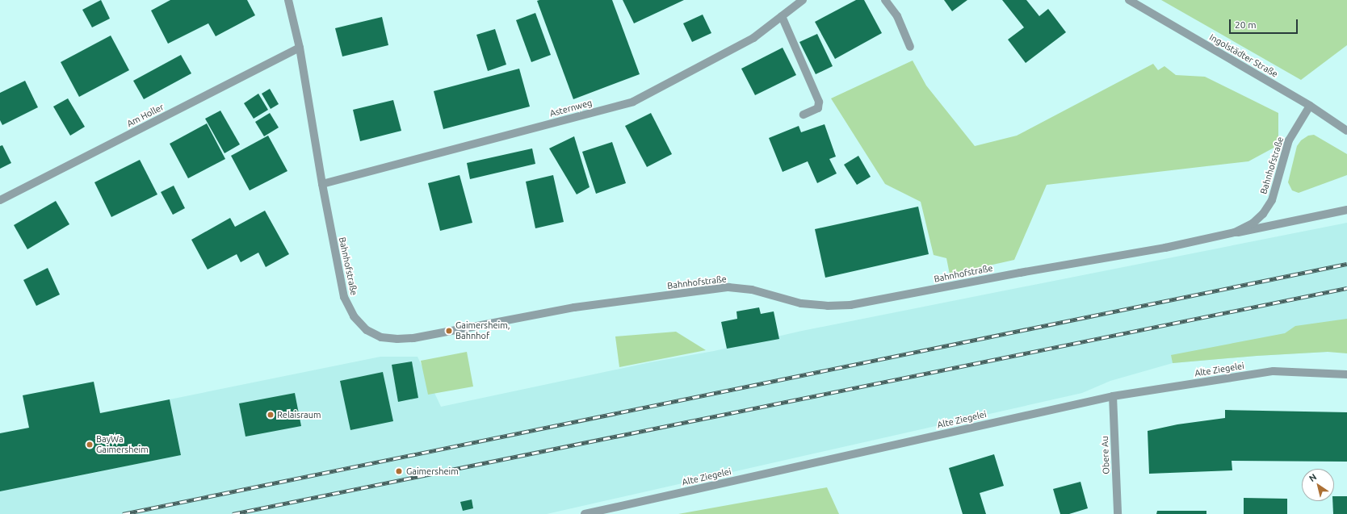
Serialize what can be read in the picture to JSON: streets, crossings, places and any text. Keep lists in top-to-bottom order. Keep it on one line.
{"streets":{"street":["Ingolstädter Straße","Asternweg","Am Holler","Bahnhofstraße","Alte Ziegelei","Obere Au"]},"crossings":[["Ingolstädter Straße","Bahnhofstraße"],["Asternweg","Bahnhofstraße"],["Am Holler","Bahnhofstraße"],["Alte Ziegelei","Obere Au"]],"places":["Gaimersheim, Bahnhof","Relaisraum","BayWa Gaimersheim","Gaimersheim"],"scale_bar":"20 m","north":"top left"}
